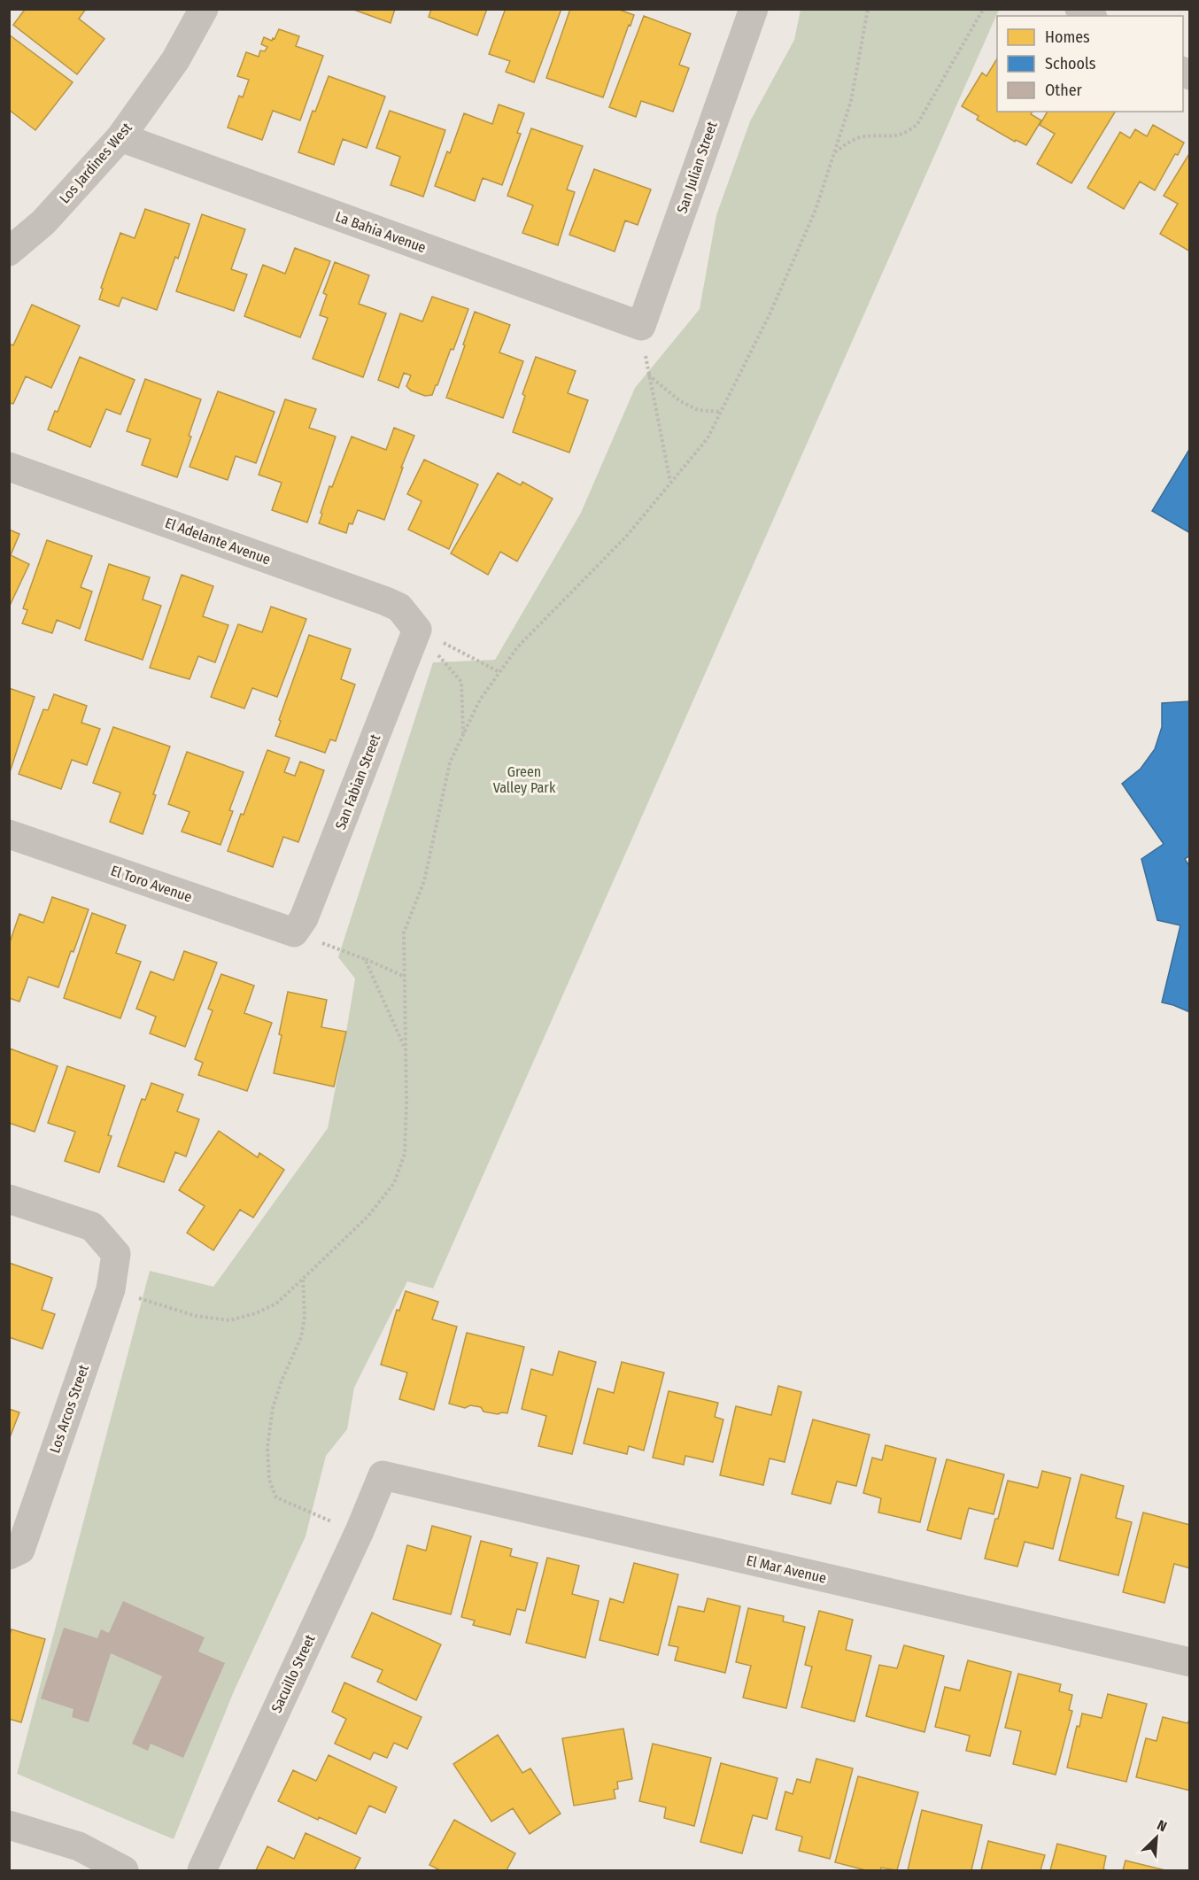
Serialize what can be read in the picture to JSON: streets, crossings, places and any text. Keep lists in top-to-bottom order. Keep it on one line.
{"streets":{"street":["Los Jardines West","San Julian Street","La Bahia Avenue","El Adelante Avenue","San Fabian Street","El Toro Avenue","Los Arcos Street","El Mar Avenue","Sacuillo Street"]},"crossings":[["Los Jardines West","La Bahia Avenue"],["San Julian Street","La Bahia Avenue"],["El Adelante Avenue","San Fabian Street"],["San Fabian Street","El Toro Avenue"],["El Mar Avenue","Sacuillo Street"]],"parks":["Green Valley Park"],"legend":["Homes","Schools","Other"],"north":"top right"}
